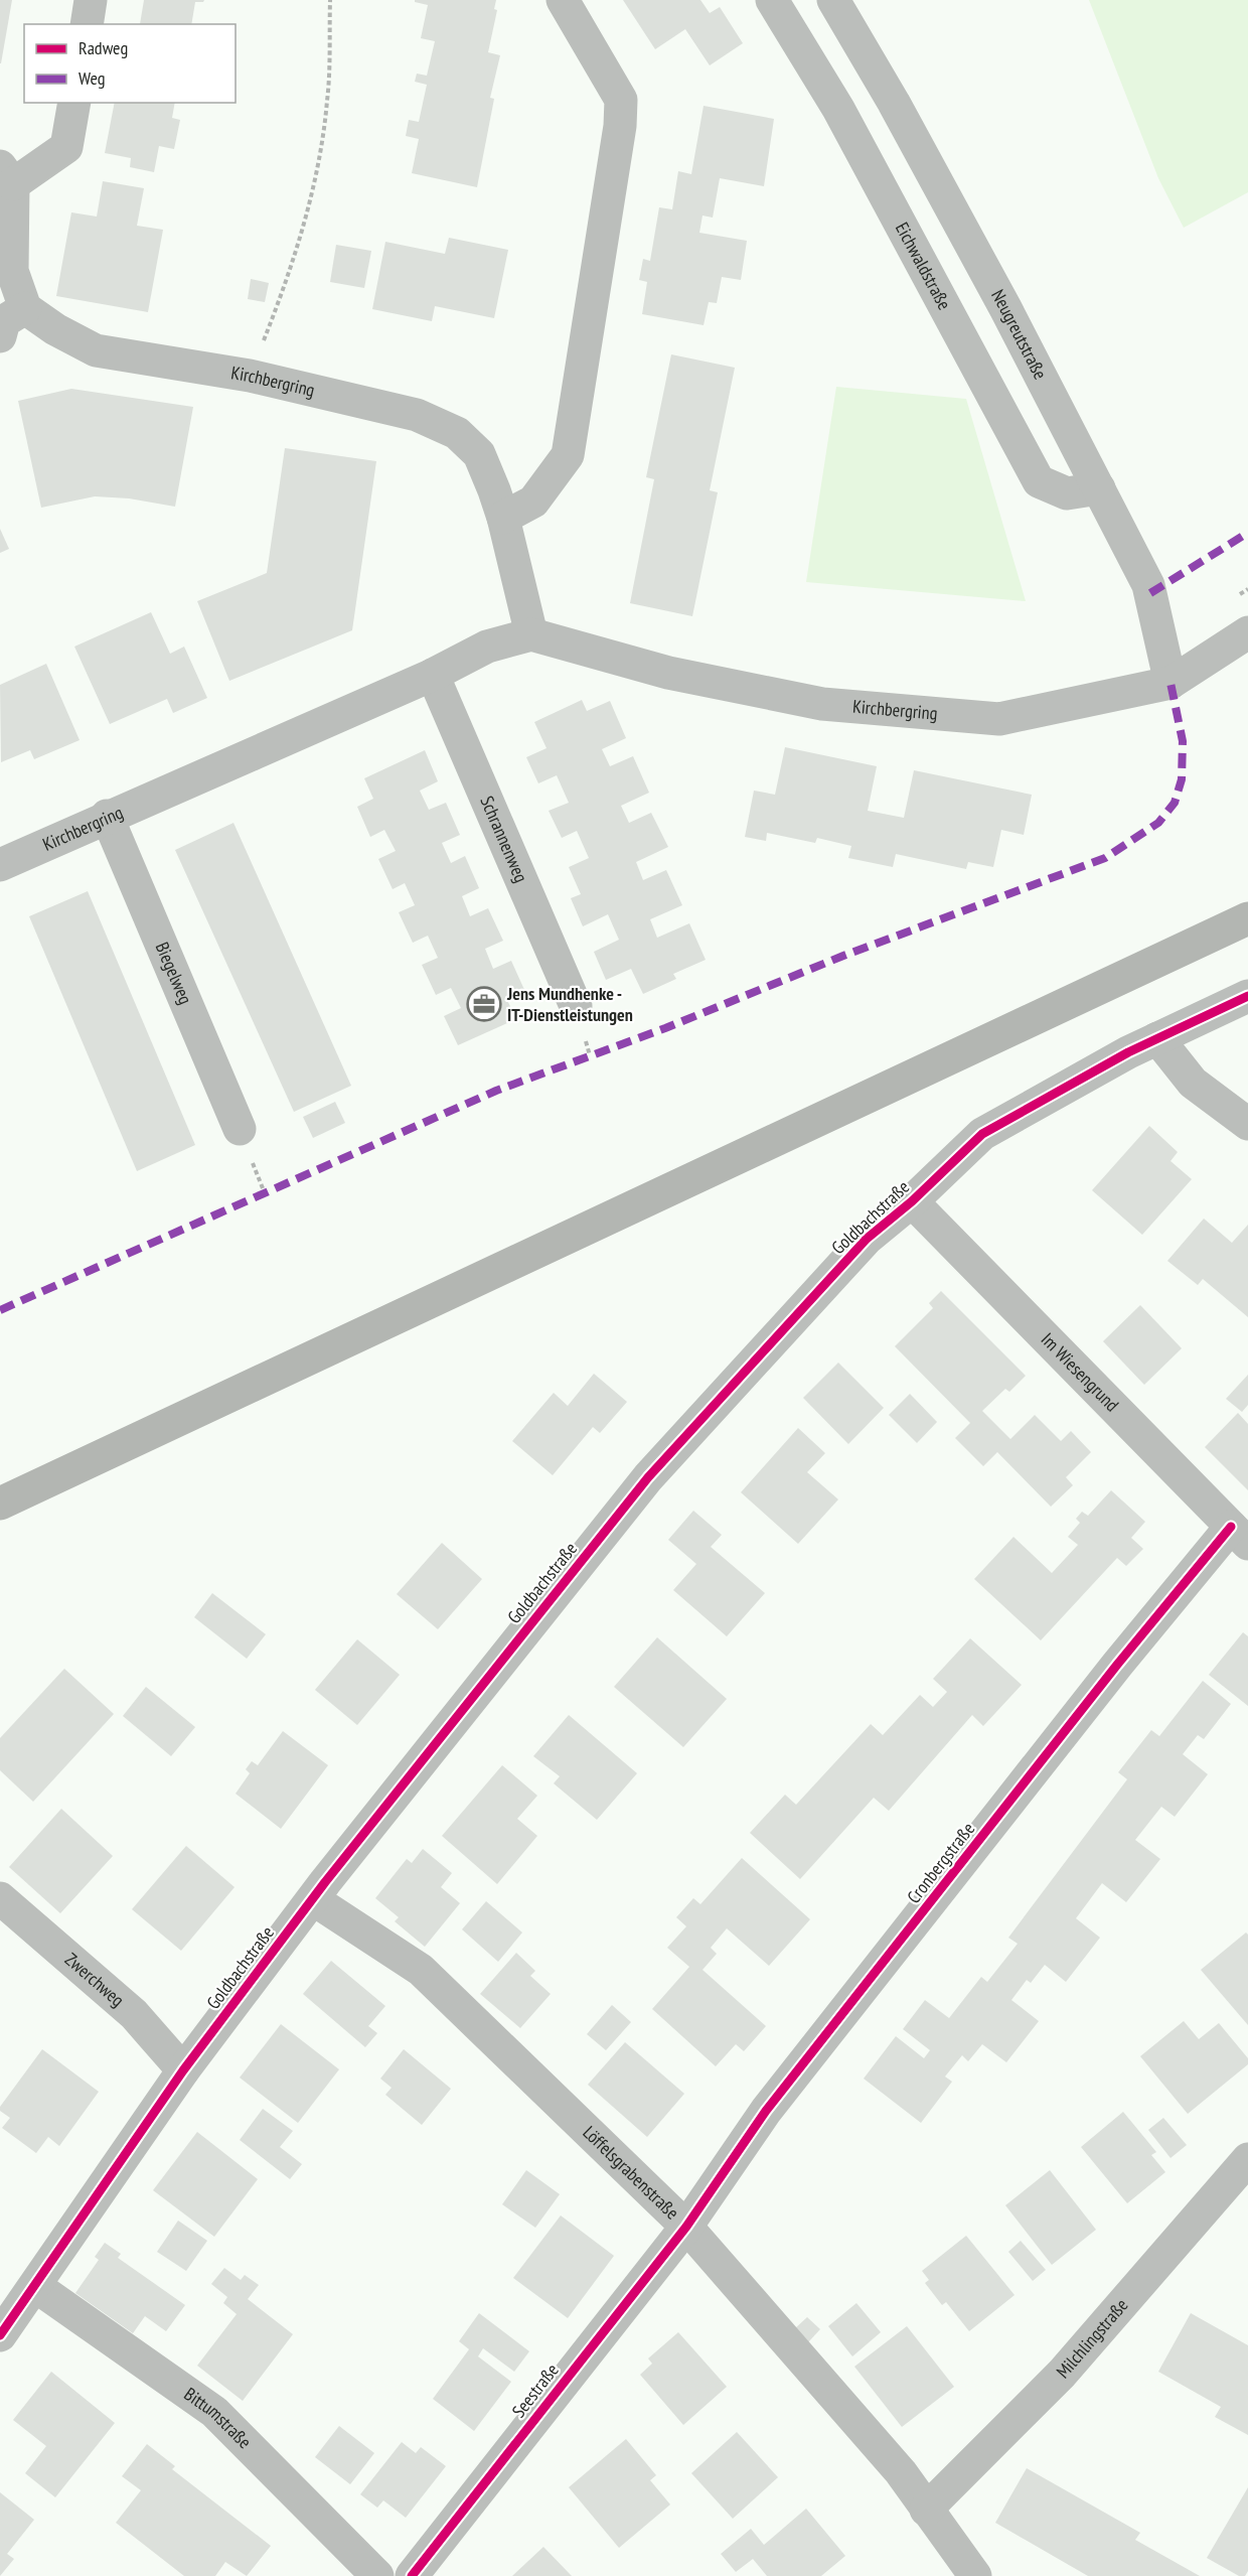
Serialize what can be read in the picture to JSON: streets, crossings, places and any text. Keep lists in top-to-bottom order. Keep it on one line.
{"streets":{"street":["Eichwaldstraße","Neugreutstraße","Kirchbergring","Schrannenweg","Biegelweg","Goldbachstraße","Im Wiesengrund","Cronbergstraße","Zwerchweg","Löffelsgrabenstraße","Milchlingstraße","Seestraße","Bittumstraße"]},"crossings":[["Eichwaldstraße","Neugreutstraße"],["Neugreutstraße","Kirchbergring"],["Kirchbergring","Schrannenweg"],["Kirchbergring","Biegelweg"],["Goldbachstraße","Im Wiesengrund"],["Goldbachstraße","Zwerchweg"],["Goldbachstraße","Löffelsgrabenstraße"],["Goldbachstraße","Bittumstraße"],["Im Wiesengrund","Cronbergstraße"],["Cronbergstraße","Löffelsgrabenstraße"],["Cronbergstraße","Seestraße"],["Löffelsgrabenstraße","Milchlingstraße"],["Löffelsgrabenstraße","Seestraße"]],"places":{"office":["Jens Mundhenke - IT-Dienstleistungen"]},"legend":["Radweg","Weg"]}
